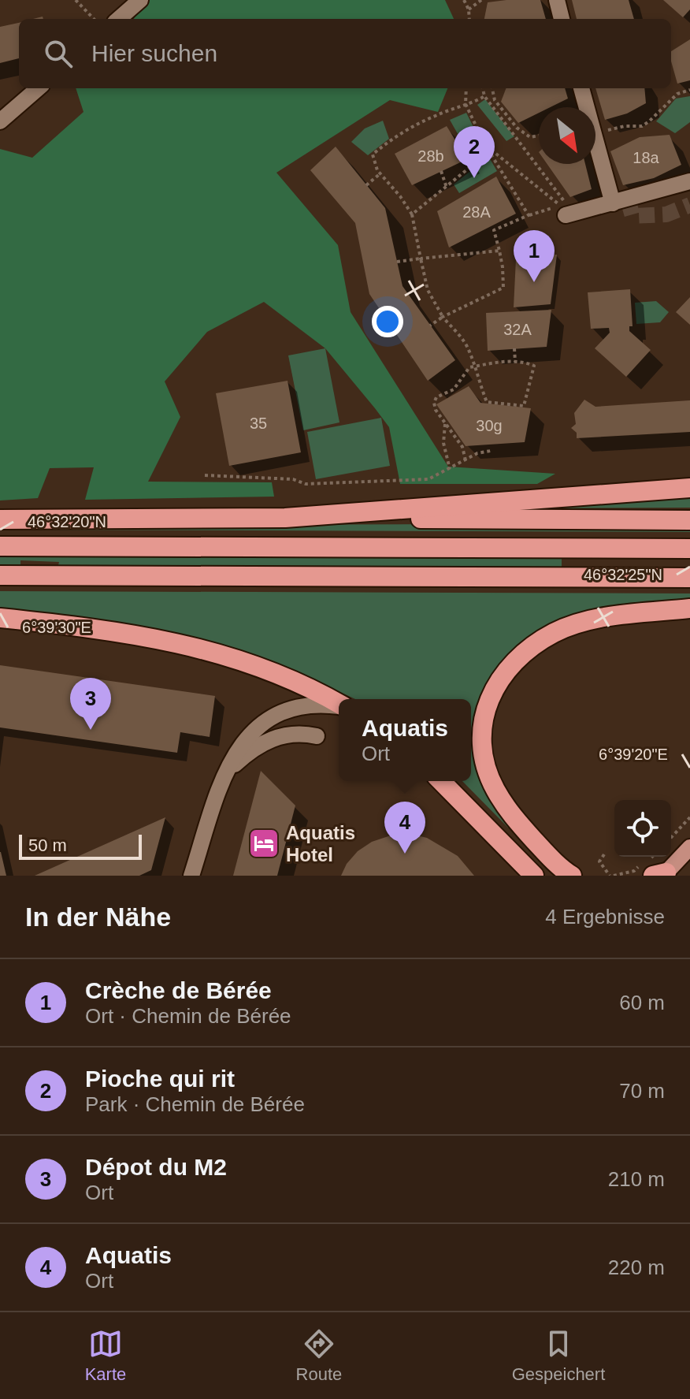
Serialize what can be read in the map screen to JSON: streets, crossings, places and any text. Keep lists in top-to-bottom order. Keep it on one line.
{"places":{"hotel":["Aquatis Hotel"]},"house_numbers":["28b","18a","28A","32A","35","30g"],"scale_bar":"50 m","north":"bottom right","page":{"search":"Hier suchen","pins":["2","1","3","4"],"popup":["Aquatis","Ort"],"scale":"50 m","heading":["In der Nähe","4 Ergebnisse"],"list":[{"mark":"1","name":"Crèche de Bérée","note":"Ort · Chemin de Bérée","value":"60 m"},{"mark":"2","name":"Pioche qui rit","note":"Park · Chemin de Bérée","value":"70 m"},{"mark":"3","name":"Dépot du M2","note":"Ort","value":"210 m"},{"mark":"4","name":"Aquatis","note":"Ort","value":"220 m"}],"nav":["Karte","Route","Gespeichert"]},"coordinates":["46°32'20\"N","46°32'25\"N","6°39'30\"E","6°39'20\"E"]}
